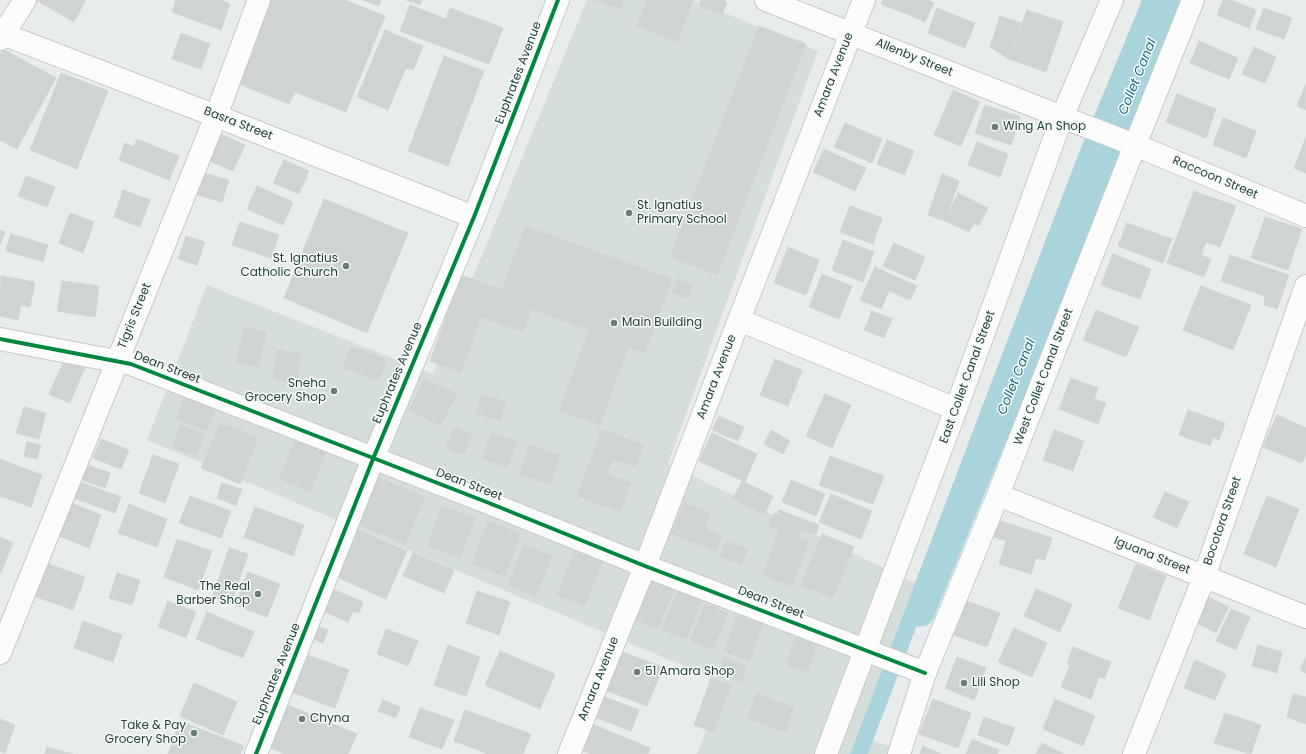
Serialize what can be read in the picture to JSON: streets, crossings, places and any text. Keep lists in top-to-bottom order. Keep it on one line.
{"streets":{"street":["Allenby Street","Euphrates Avenue","Amara Avenue","Basra Street","Raccoon Street","Tigris Street","Dean Street","East Collet Canal Street","West Collet Canal Street","Bocotora Street","Iguana Street"]},"crossings":[["Allenby Street","Amara Avenue"],["Allenby Street","Raccoon Street"],["Allenby Street","East Collet Canal Street"],["Allenby Street","West Collet Canal Street"],["Euphrates Avenue","Basra Street"],["Euphrates Avenue","Dean Street"],["Amara Avenue","Dean Street"],["Basra Street","Tigris Street"],["Raccoon Street","West Collet Canal Street"],["Tigris Street","Dean Street"],["Dean Street","East Collet Canal Street"],["Dean Street","West Collet Canal Street"],["West Collet Canal Street","Iguana Street"],["Bocotora Street","Iguana Street"]],"water":["Collet Canal"],"places":["Wing An Shop","St. Ignatius Primary School","St. Ignatius Catholic Church","Main Building","Sneha Grocery Shop","The Real Barber Shop","51 Amara Shop","Lili Shop","Chyna","Take & Pay Grocery Shop"]}
